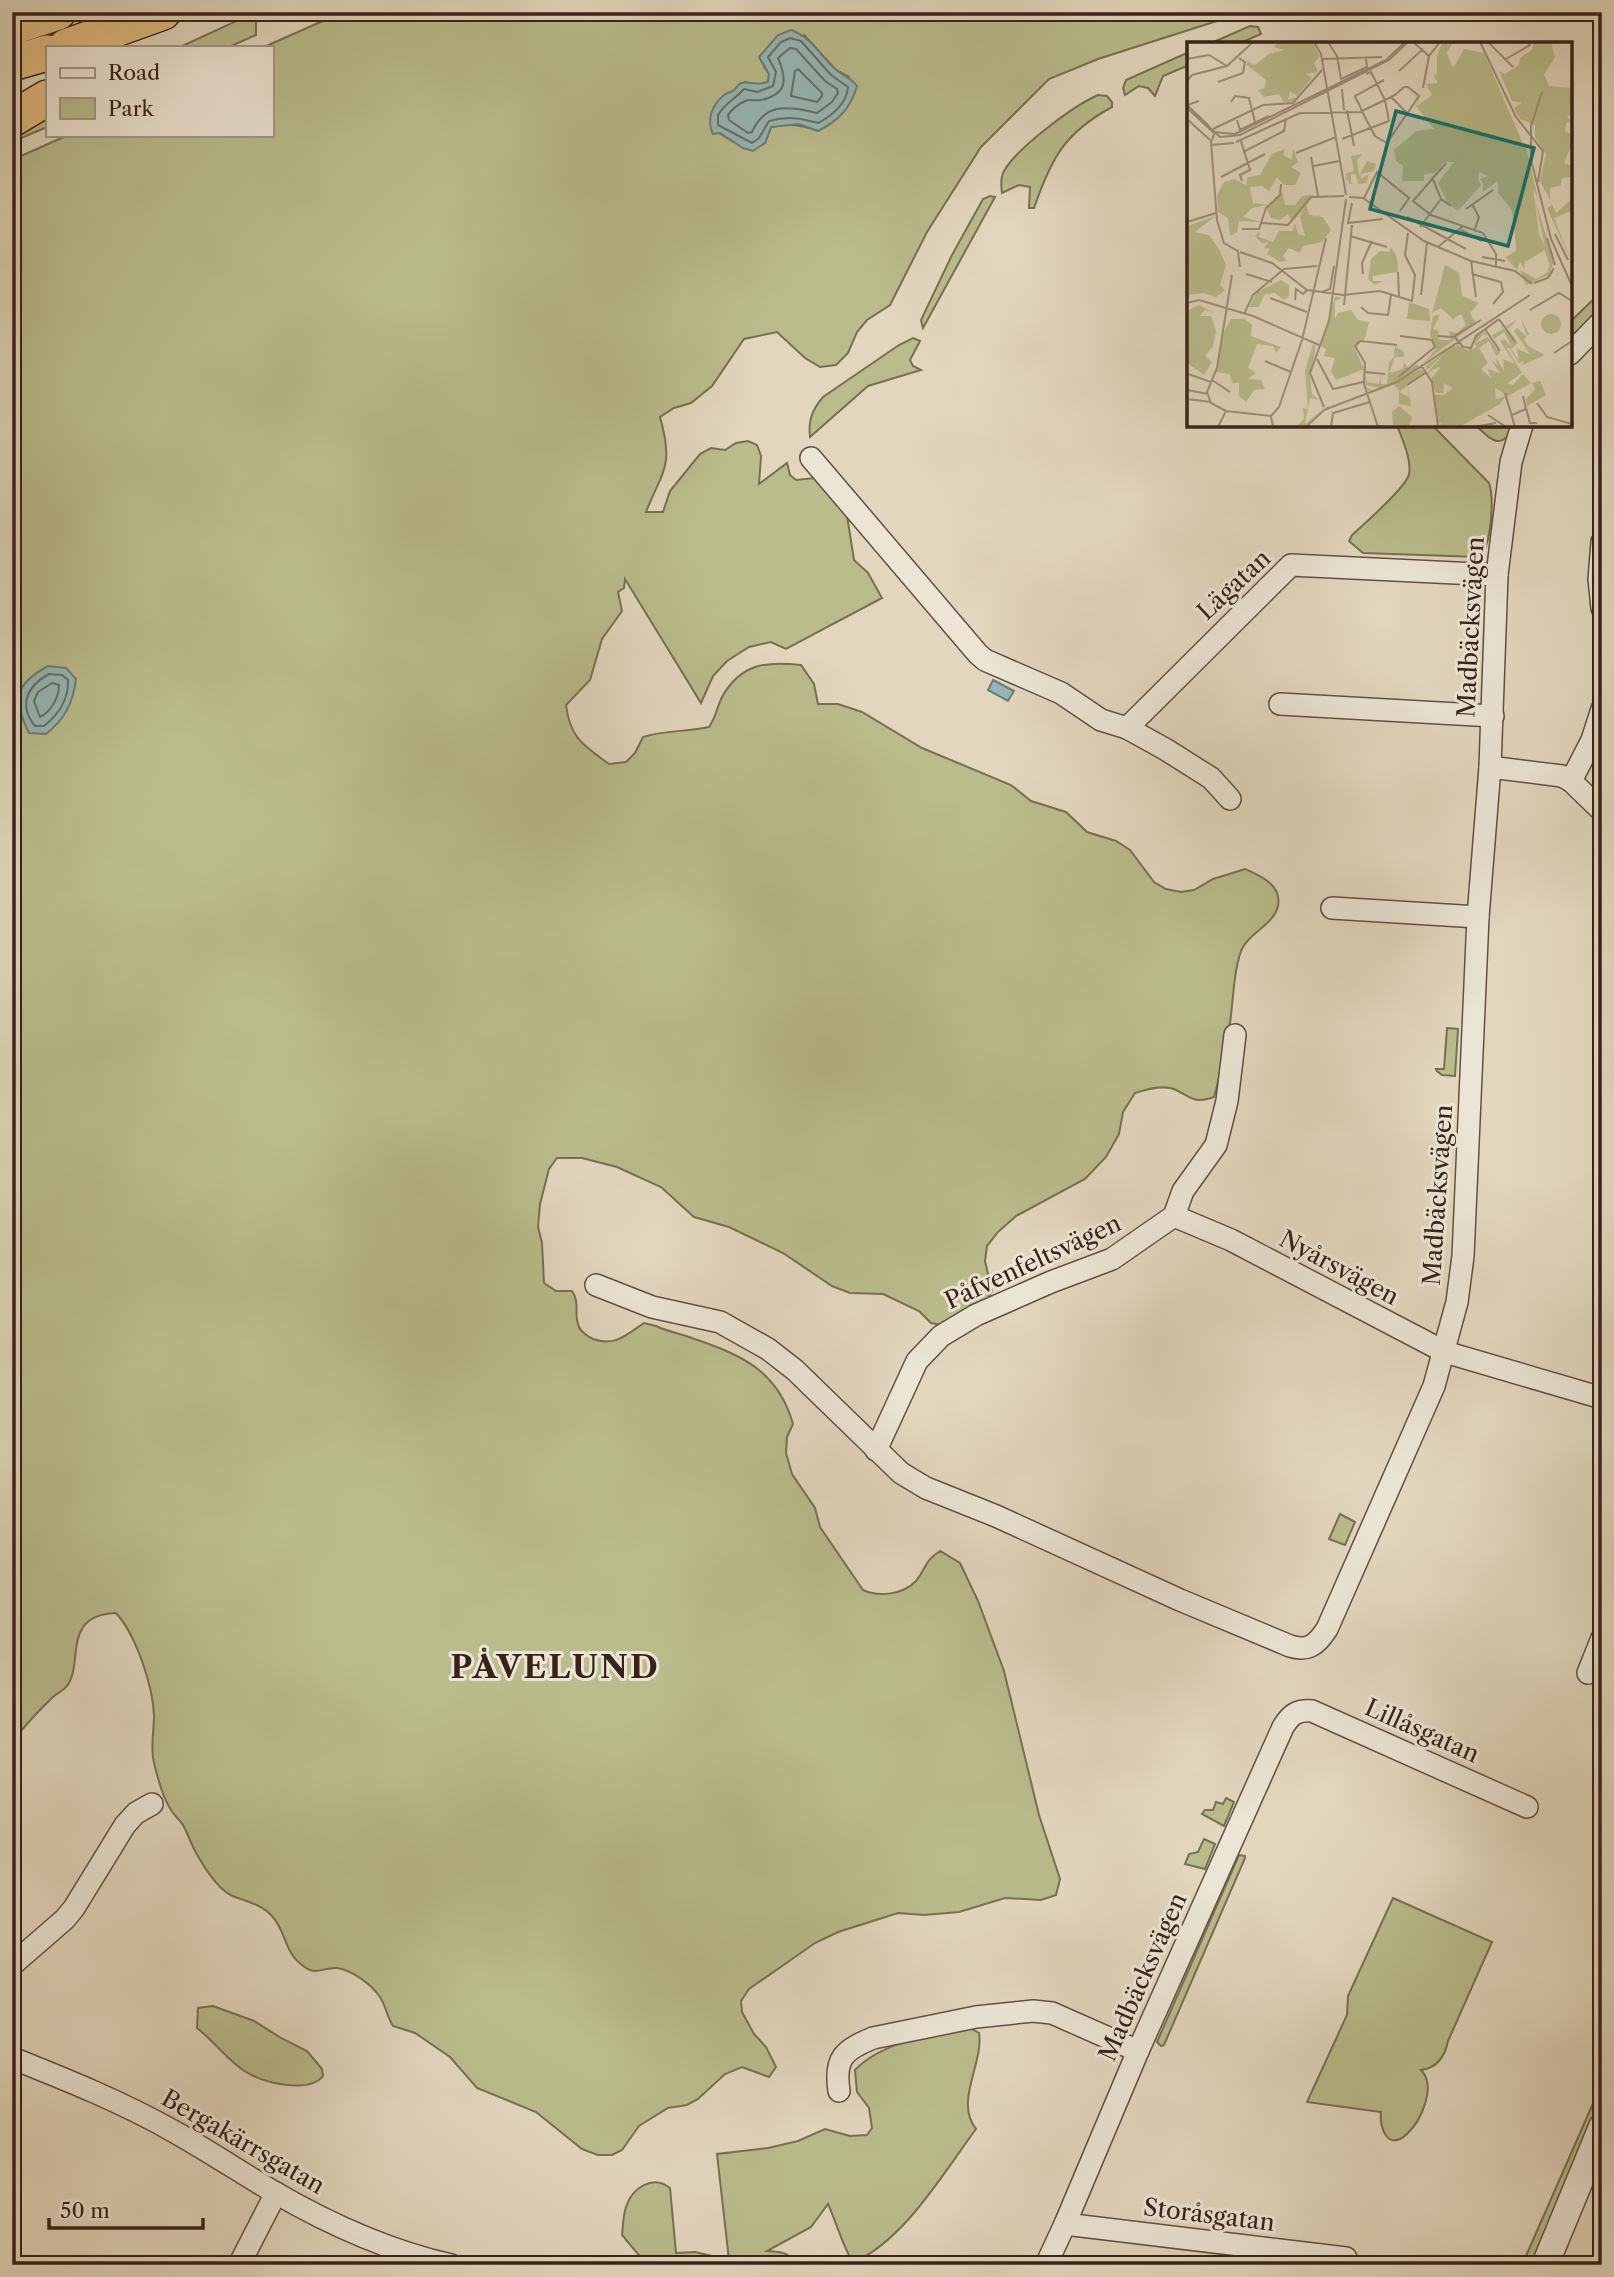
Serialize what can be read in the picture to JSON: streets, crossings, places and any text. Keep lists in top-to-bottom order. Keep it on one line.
{"streets":{"street":["Lägatan","Madbäcksvägen","Påfvenfeltsvägen","Nyårsvägen","Lillåsgatan","Bergakärrsgatan","Storåsgatan"]},"crossings":[["Lägatan","Madbäcksvägen"],["Madbäcksvägen","Påfvenfeltsvägen"],["Madbäcksvägen","Nyårsvägen"],["Madbäcksvägen","Lillåsgatan"],["Madbäcksvägen","Storåsgatan"],["Påfvenfeltsvägen","Nyårsvägen"]],"districts":["PÅVELUND"],"legend":["Road","Park"],"scale_bar":"50 m"}
